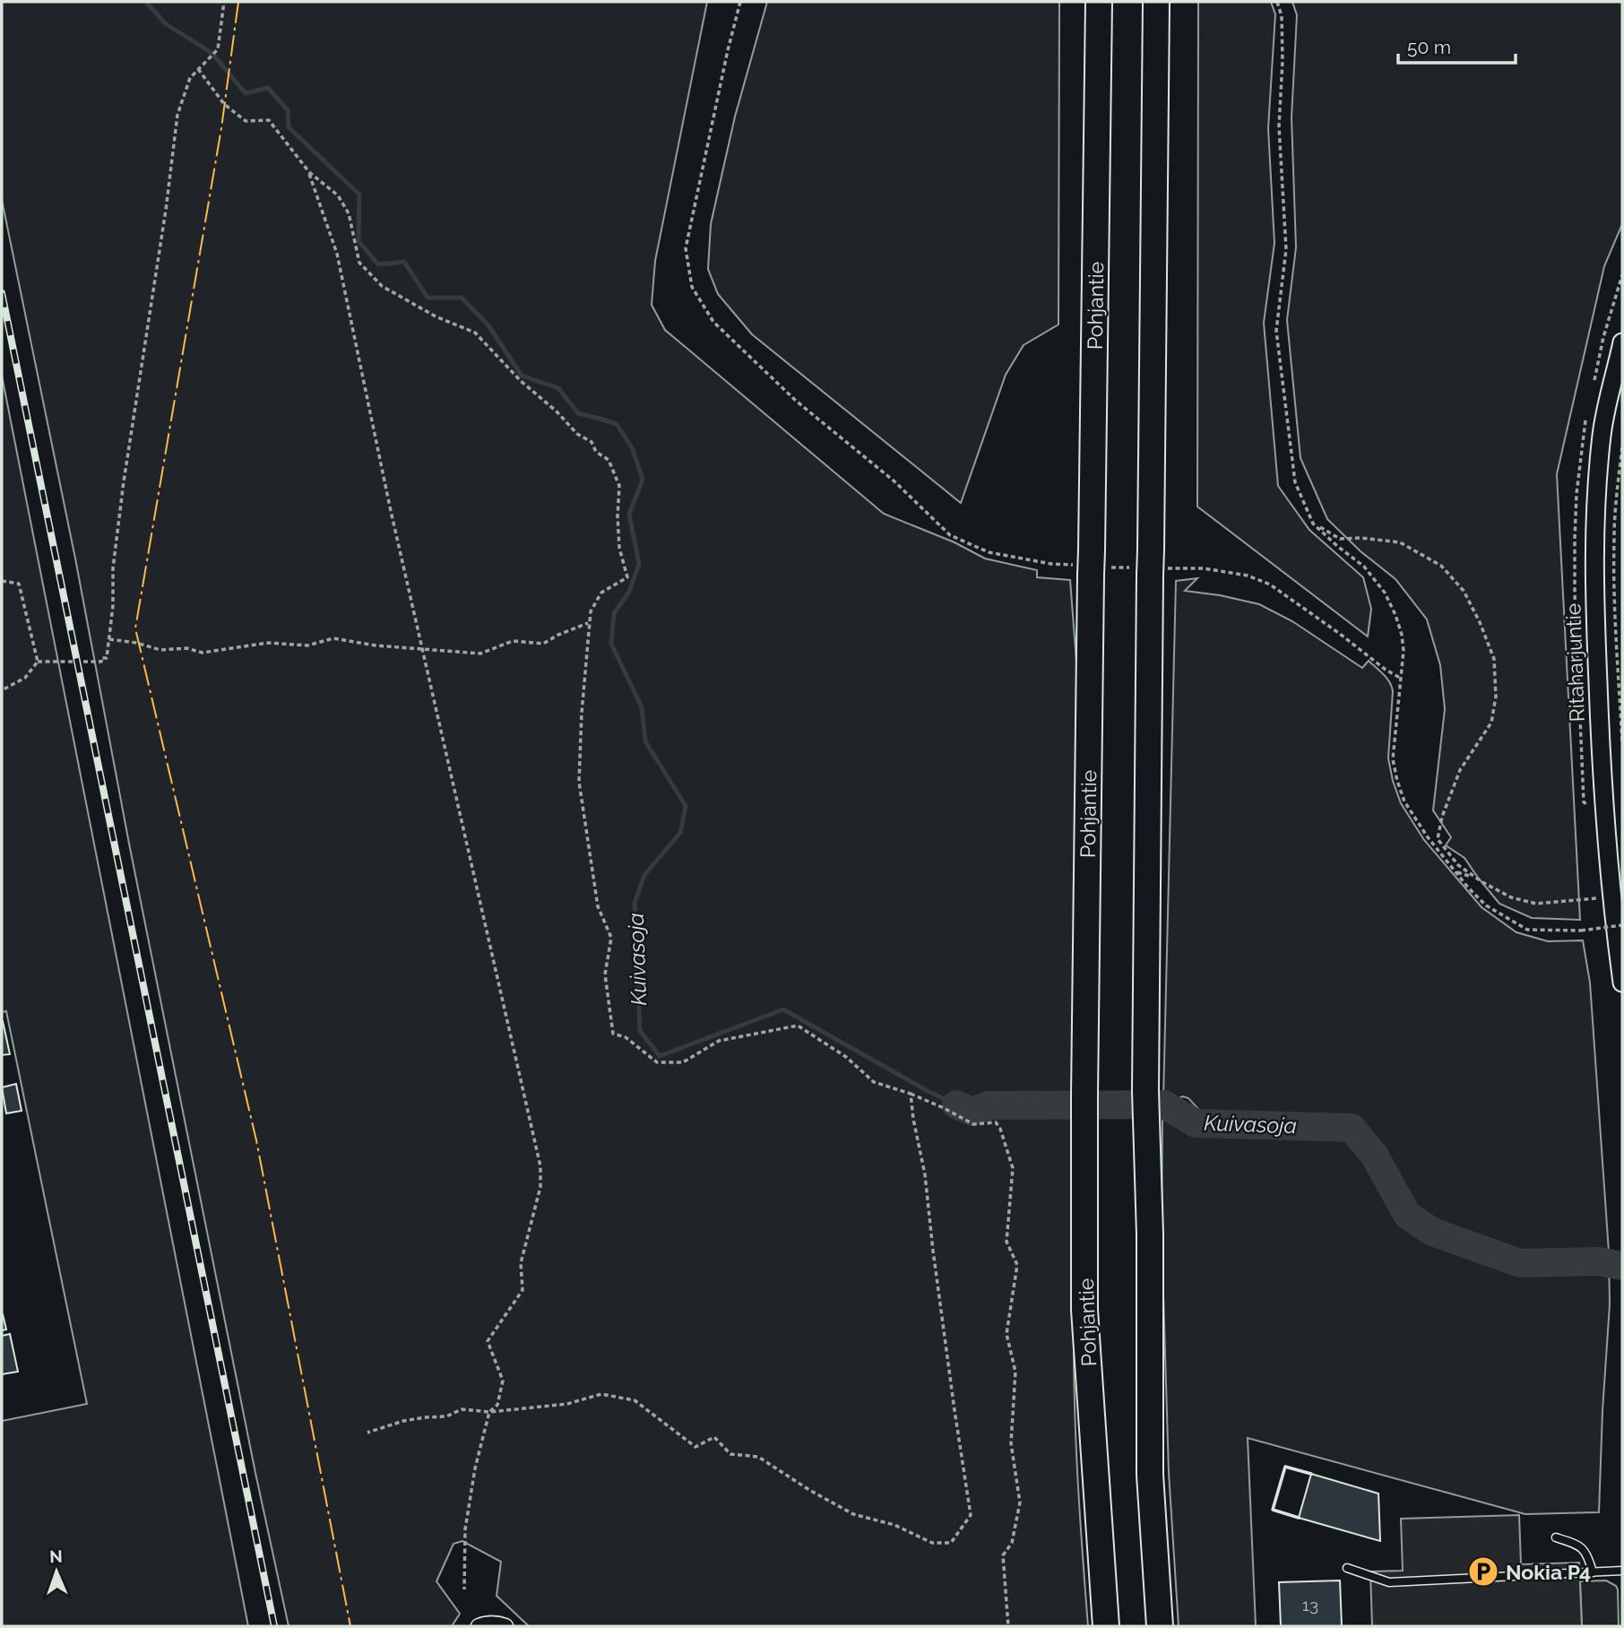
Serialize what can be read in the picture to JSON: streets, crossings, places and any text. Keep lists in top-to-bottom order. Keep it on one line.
{"streets":{"highway":["Pohjantie"],"street":["Ritaharjuntie"]},"water":["Kuivasoja"],"places":{"parking":["Nokia P4"]},"house_numbers":["13"],"scale_bar":"50 m","north":"top"}
